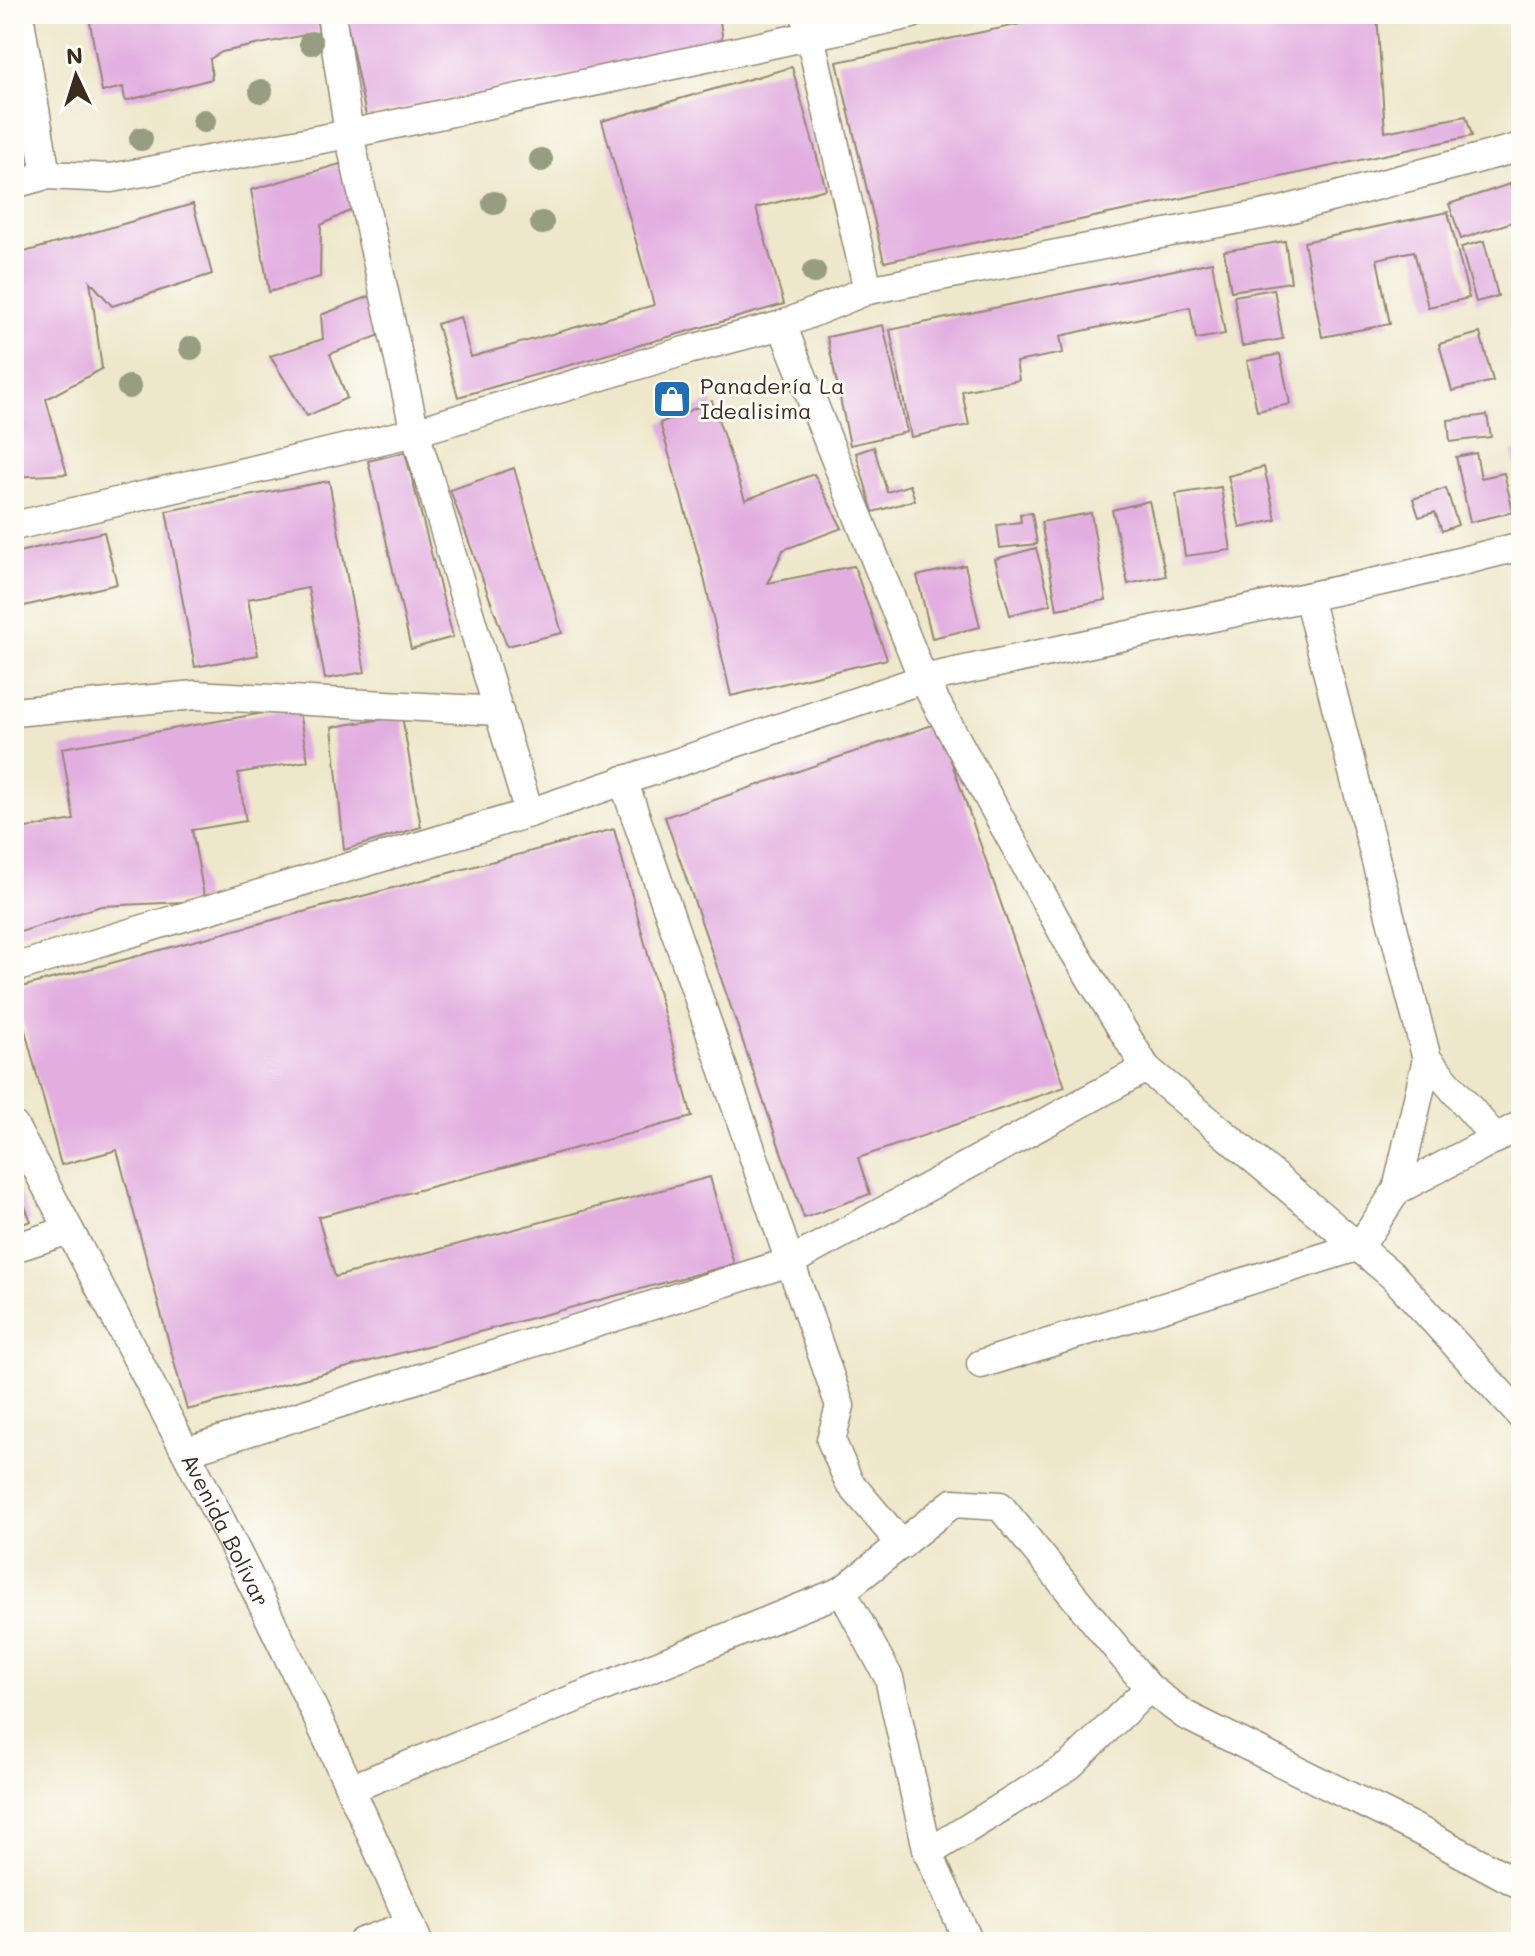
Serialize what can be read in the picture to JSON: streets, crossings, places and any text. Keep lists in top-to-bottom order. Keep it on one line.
{"streets":{"street":["Avenida Bolívar"]},"places":{"shop":["Panadería La Idealisima"]},"north":"top"}
